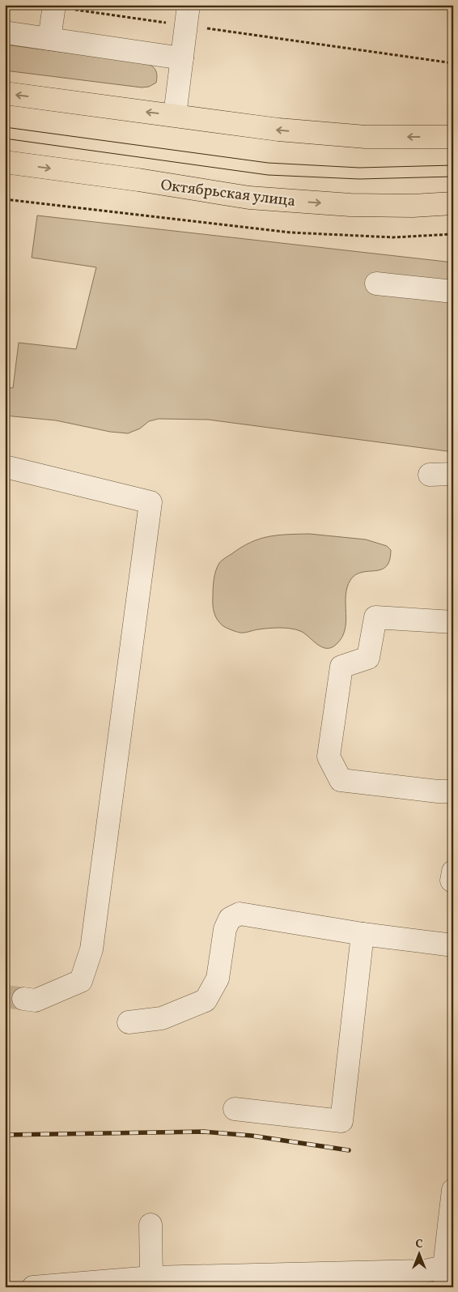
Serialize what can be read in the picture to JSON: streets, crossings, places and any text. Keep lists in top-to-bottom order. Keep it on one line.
{"streets":{"main road":["Октябрьская улица"]},"north":"top"}
